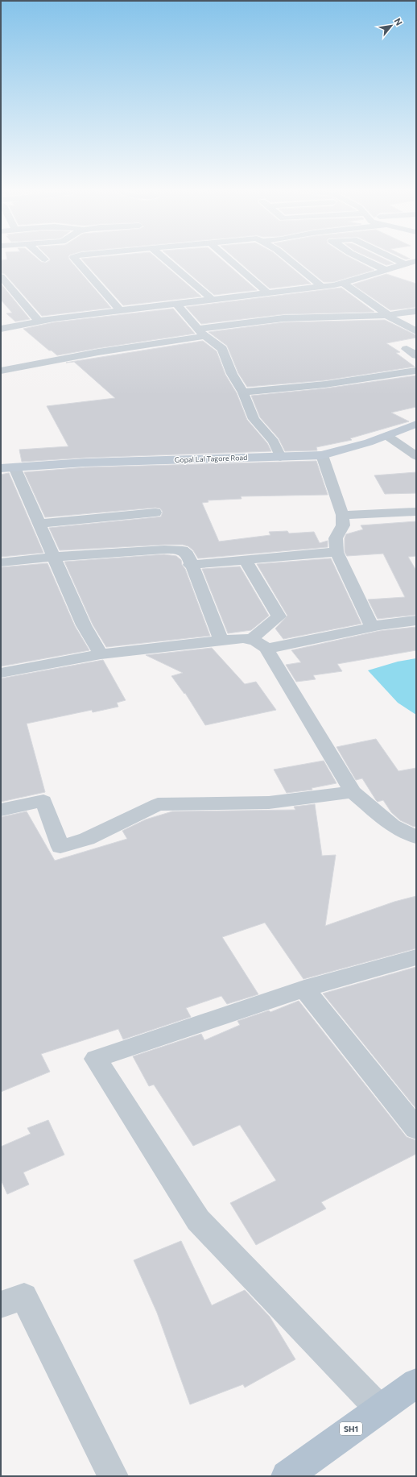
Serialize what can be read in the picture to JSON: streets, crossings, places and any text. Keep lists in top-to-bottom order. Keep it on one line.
{"streets":{"main road":["SH1"],"street":["Gopal Lal Tagore Road"]},"north":"top right"}
